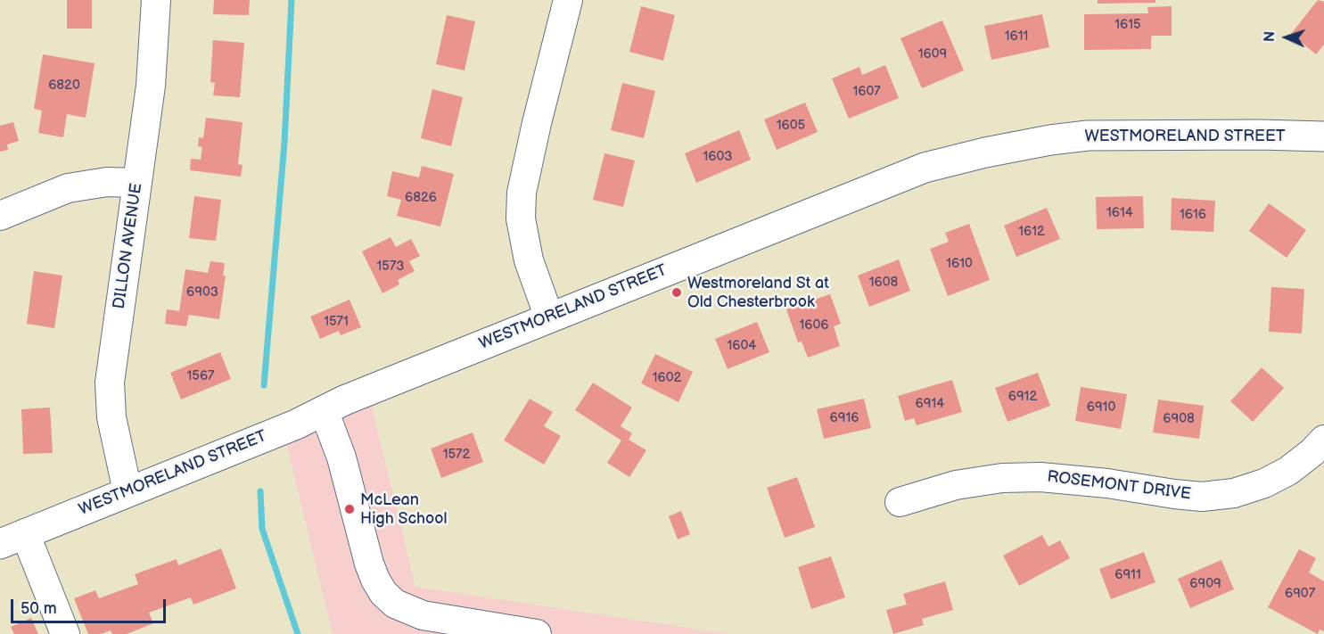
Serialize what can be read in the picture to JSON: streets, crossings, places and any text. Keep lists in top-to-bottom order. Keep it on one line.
{"streets":{"main road":["WESTMORELAND STREET"],"street":["DILLON AVENUE","ROSEMONT DRIVE"]},"crossings":[["WESTMORELAND STREET","DILLON AVENUE"]],"places":["Westmoreland St at Old Chesterbrook","McLean High School"],"house_numbers":["1615","1611","1609","6820","1607","1605","1603","6826","1614","1616","1612","1610","1573","1608","6903","1571","1606","1604","1567","1602","6912","6914","6910","6916","6908","1572","6911","6909","6907"],"scale_bar":"50 m","north":"left"}
